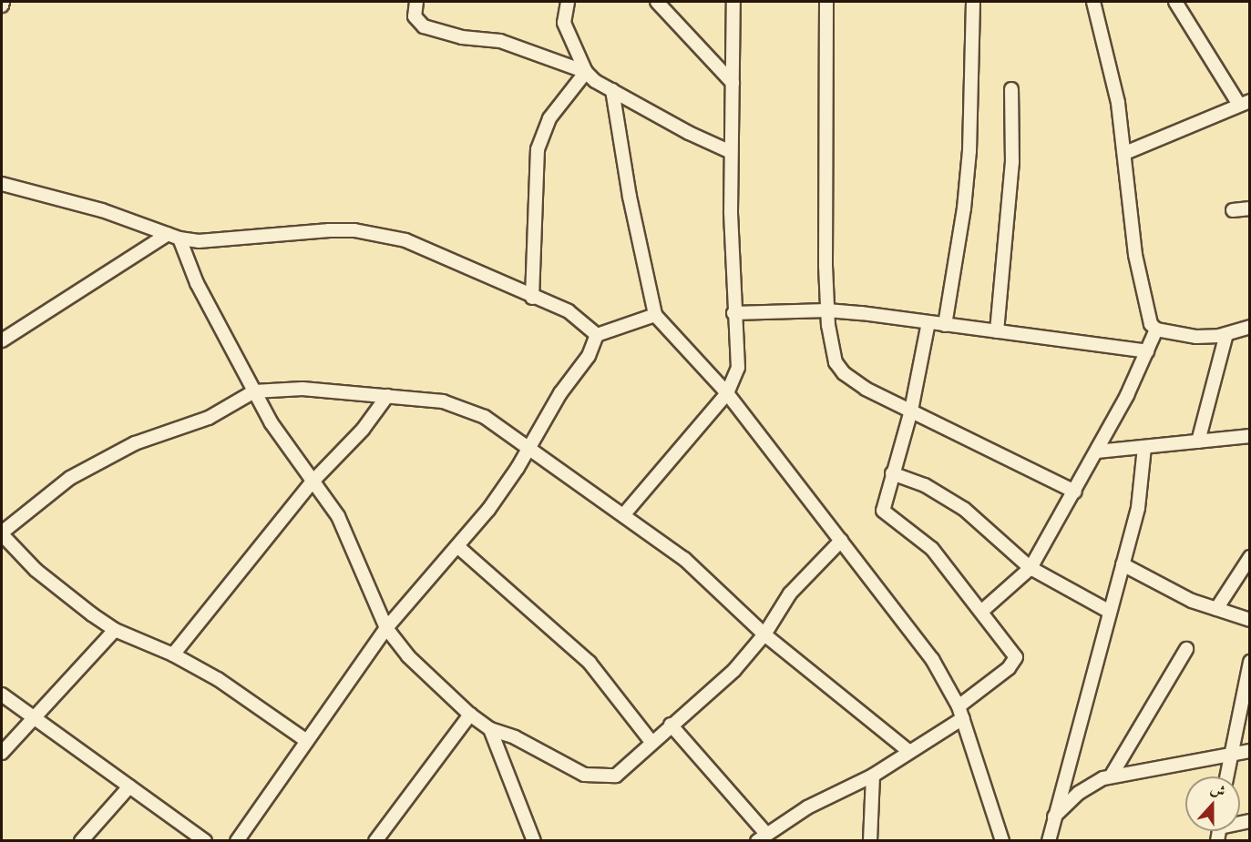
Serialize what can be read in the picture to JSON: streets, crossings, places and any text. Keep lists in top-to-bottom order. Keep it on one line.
{"north":"top"}
